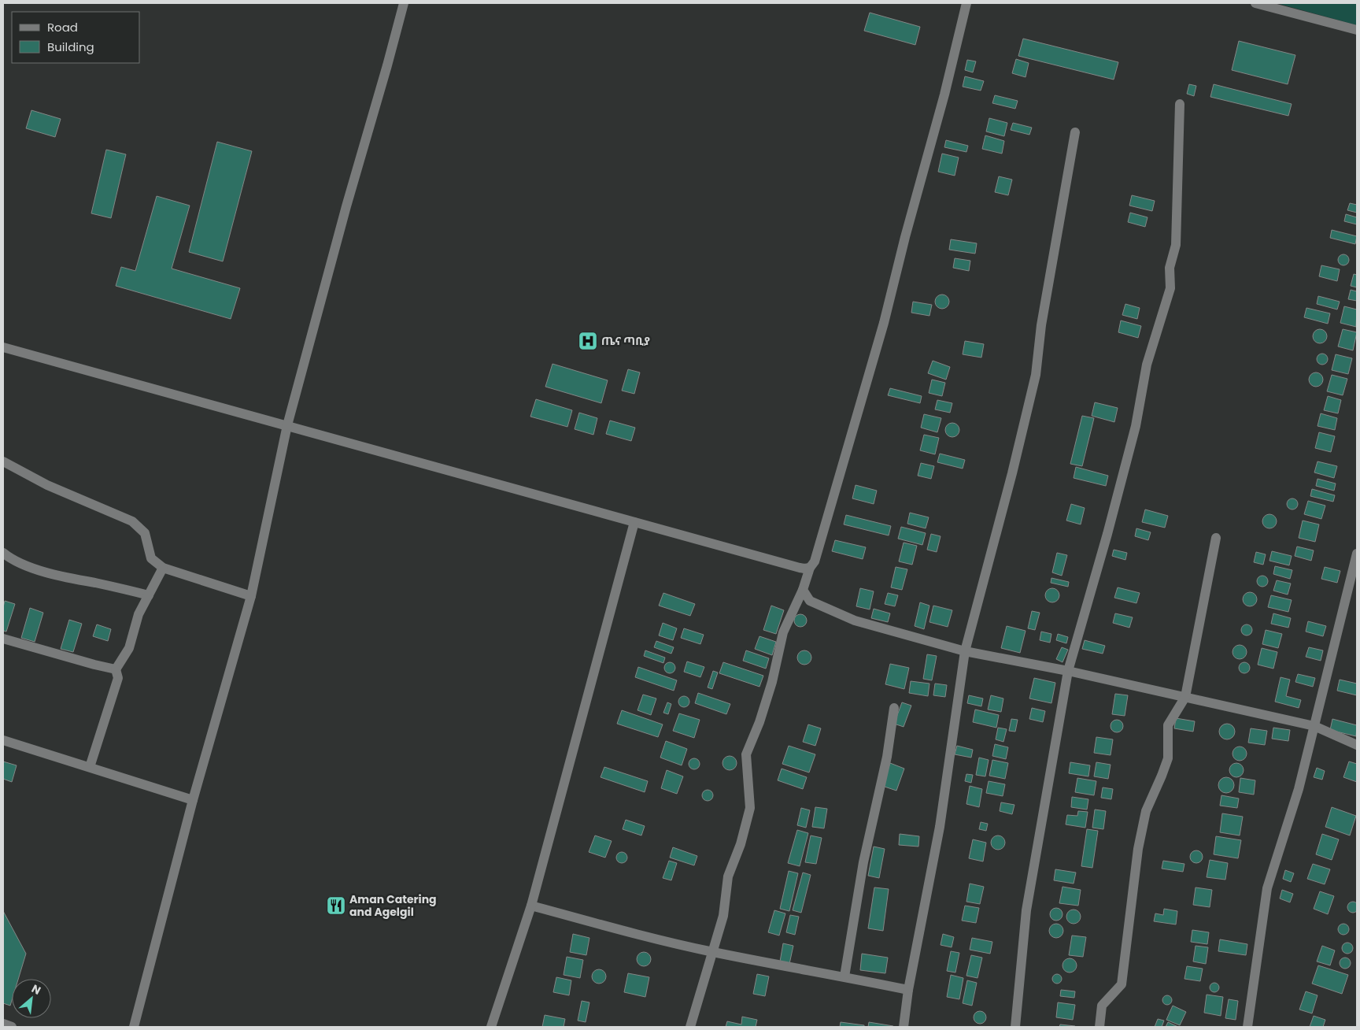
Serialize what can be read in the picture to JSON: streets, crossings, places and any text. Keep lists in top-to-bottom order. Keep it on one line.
{"places":{"hospital":["ጤና ጣቢያ"],"restaurant":["Aman Catering and Agelgil"]},"legend":["Road","Building"],"north":"top right"}
